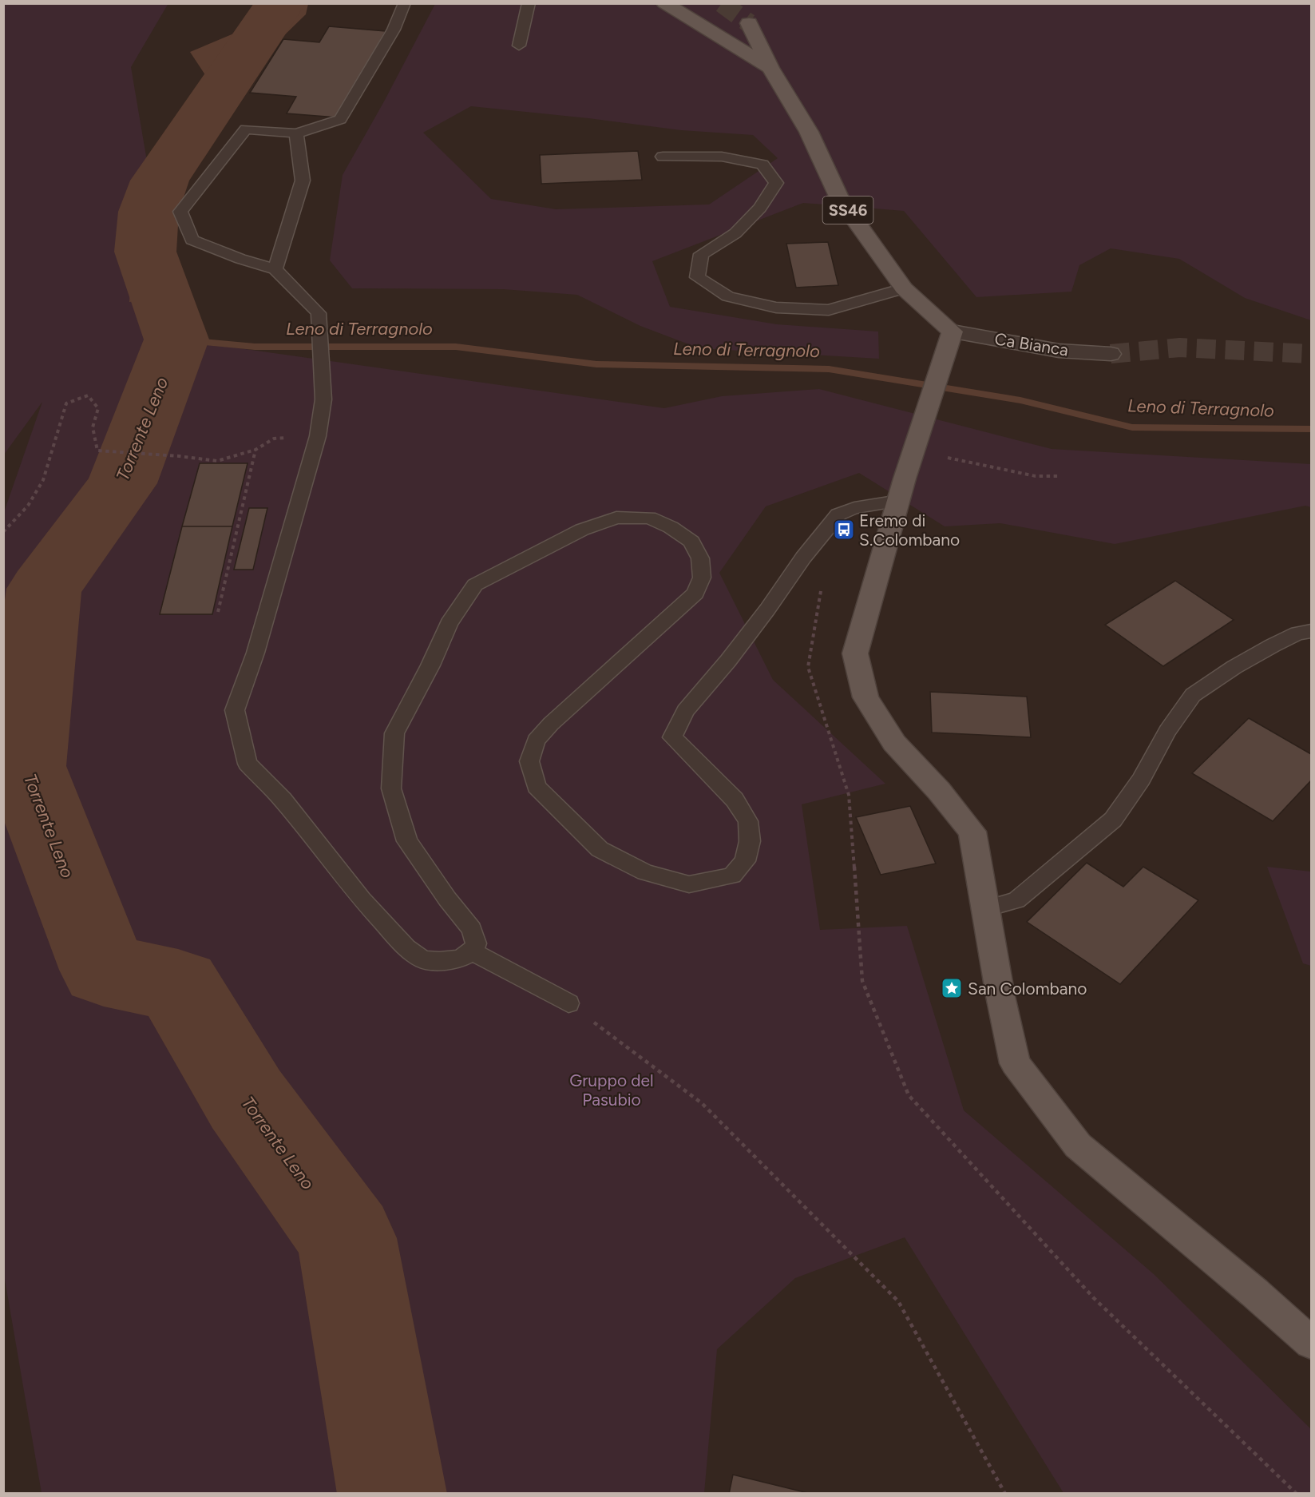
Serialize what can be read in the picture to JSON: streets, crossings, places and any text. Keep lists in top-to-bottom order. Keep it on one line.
{"streets":{"main road":["SS46"],"street":["Ca Bianca"]},"crossings":[["SS46","Ca Bianca"]],"water":["Leno di Terragnolo","Torrente Leno"],"parks":["Gruppo del Pasubio"],"places":{"bus stop":["Eremo di S.Colombano"],"place":["San Colombano"]}}
